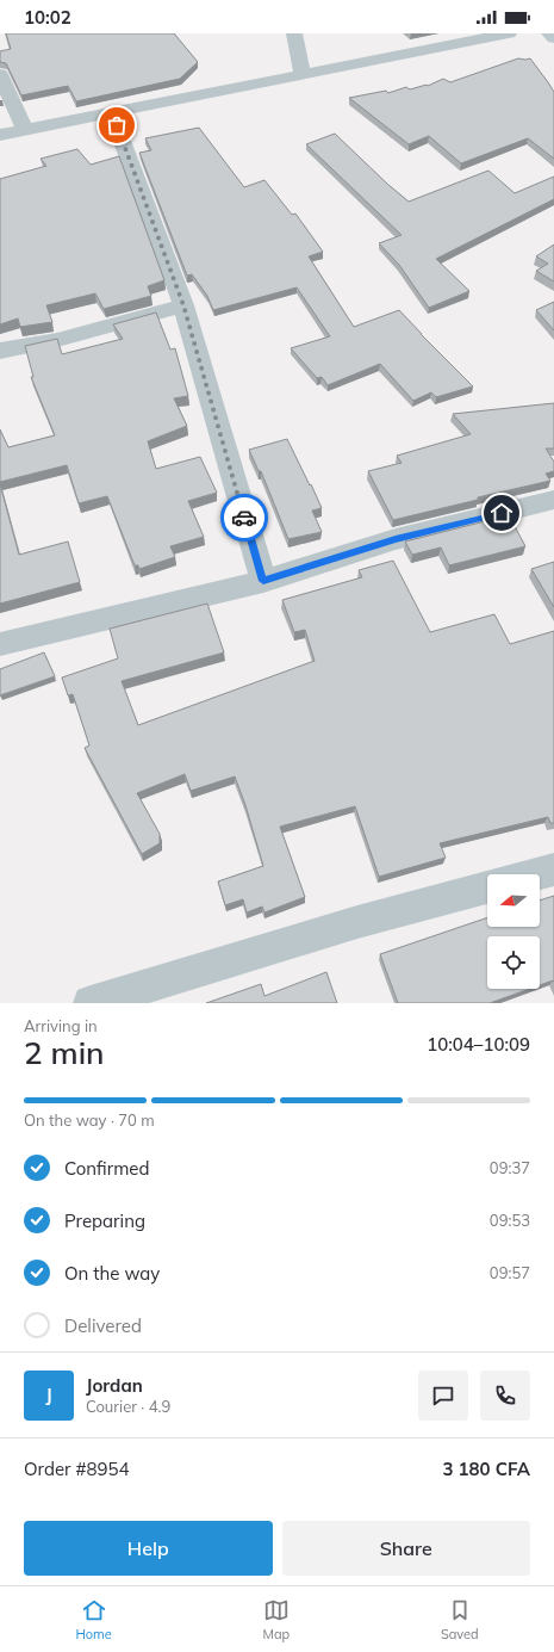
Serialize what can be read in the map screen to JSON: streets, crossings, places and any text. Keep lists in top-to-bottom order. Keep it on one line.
{"north":"left","page":{"status":"10:02","heading":["2 min","Arriving in","10:04–10:09"],"panel":["Jordan","Courier · 4.9","Order #8954","3 180 CFA"],"bar":"On the way · 70 m","list":[["Confirmed","09:37"],["Preparing","09:53"],["On the way","09:57"],"Delivered"],"round":"J","buttons":["Help","Share"],"tabs":["Home","Map","Saved"]}}
